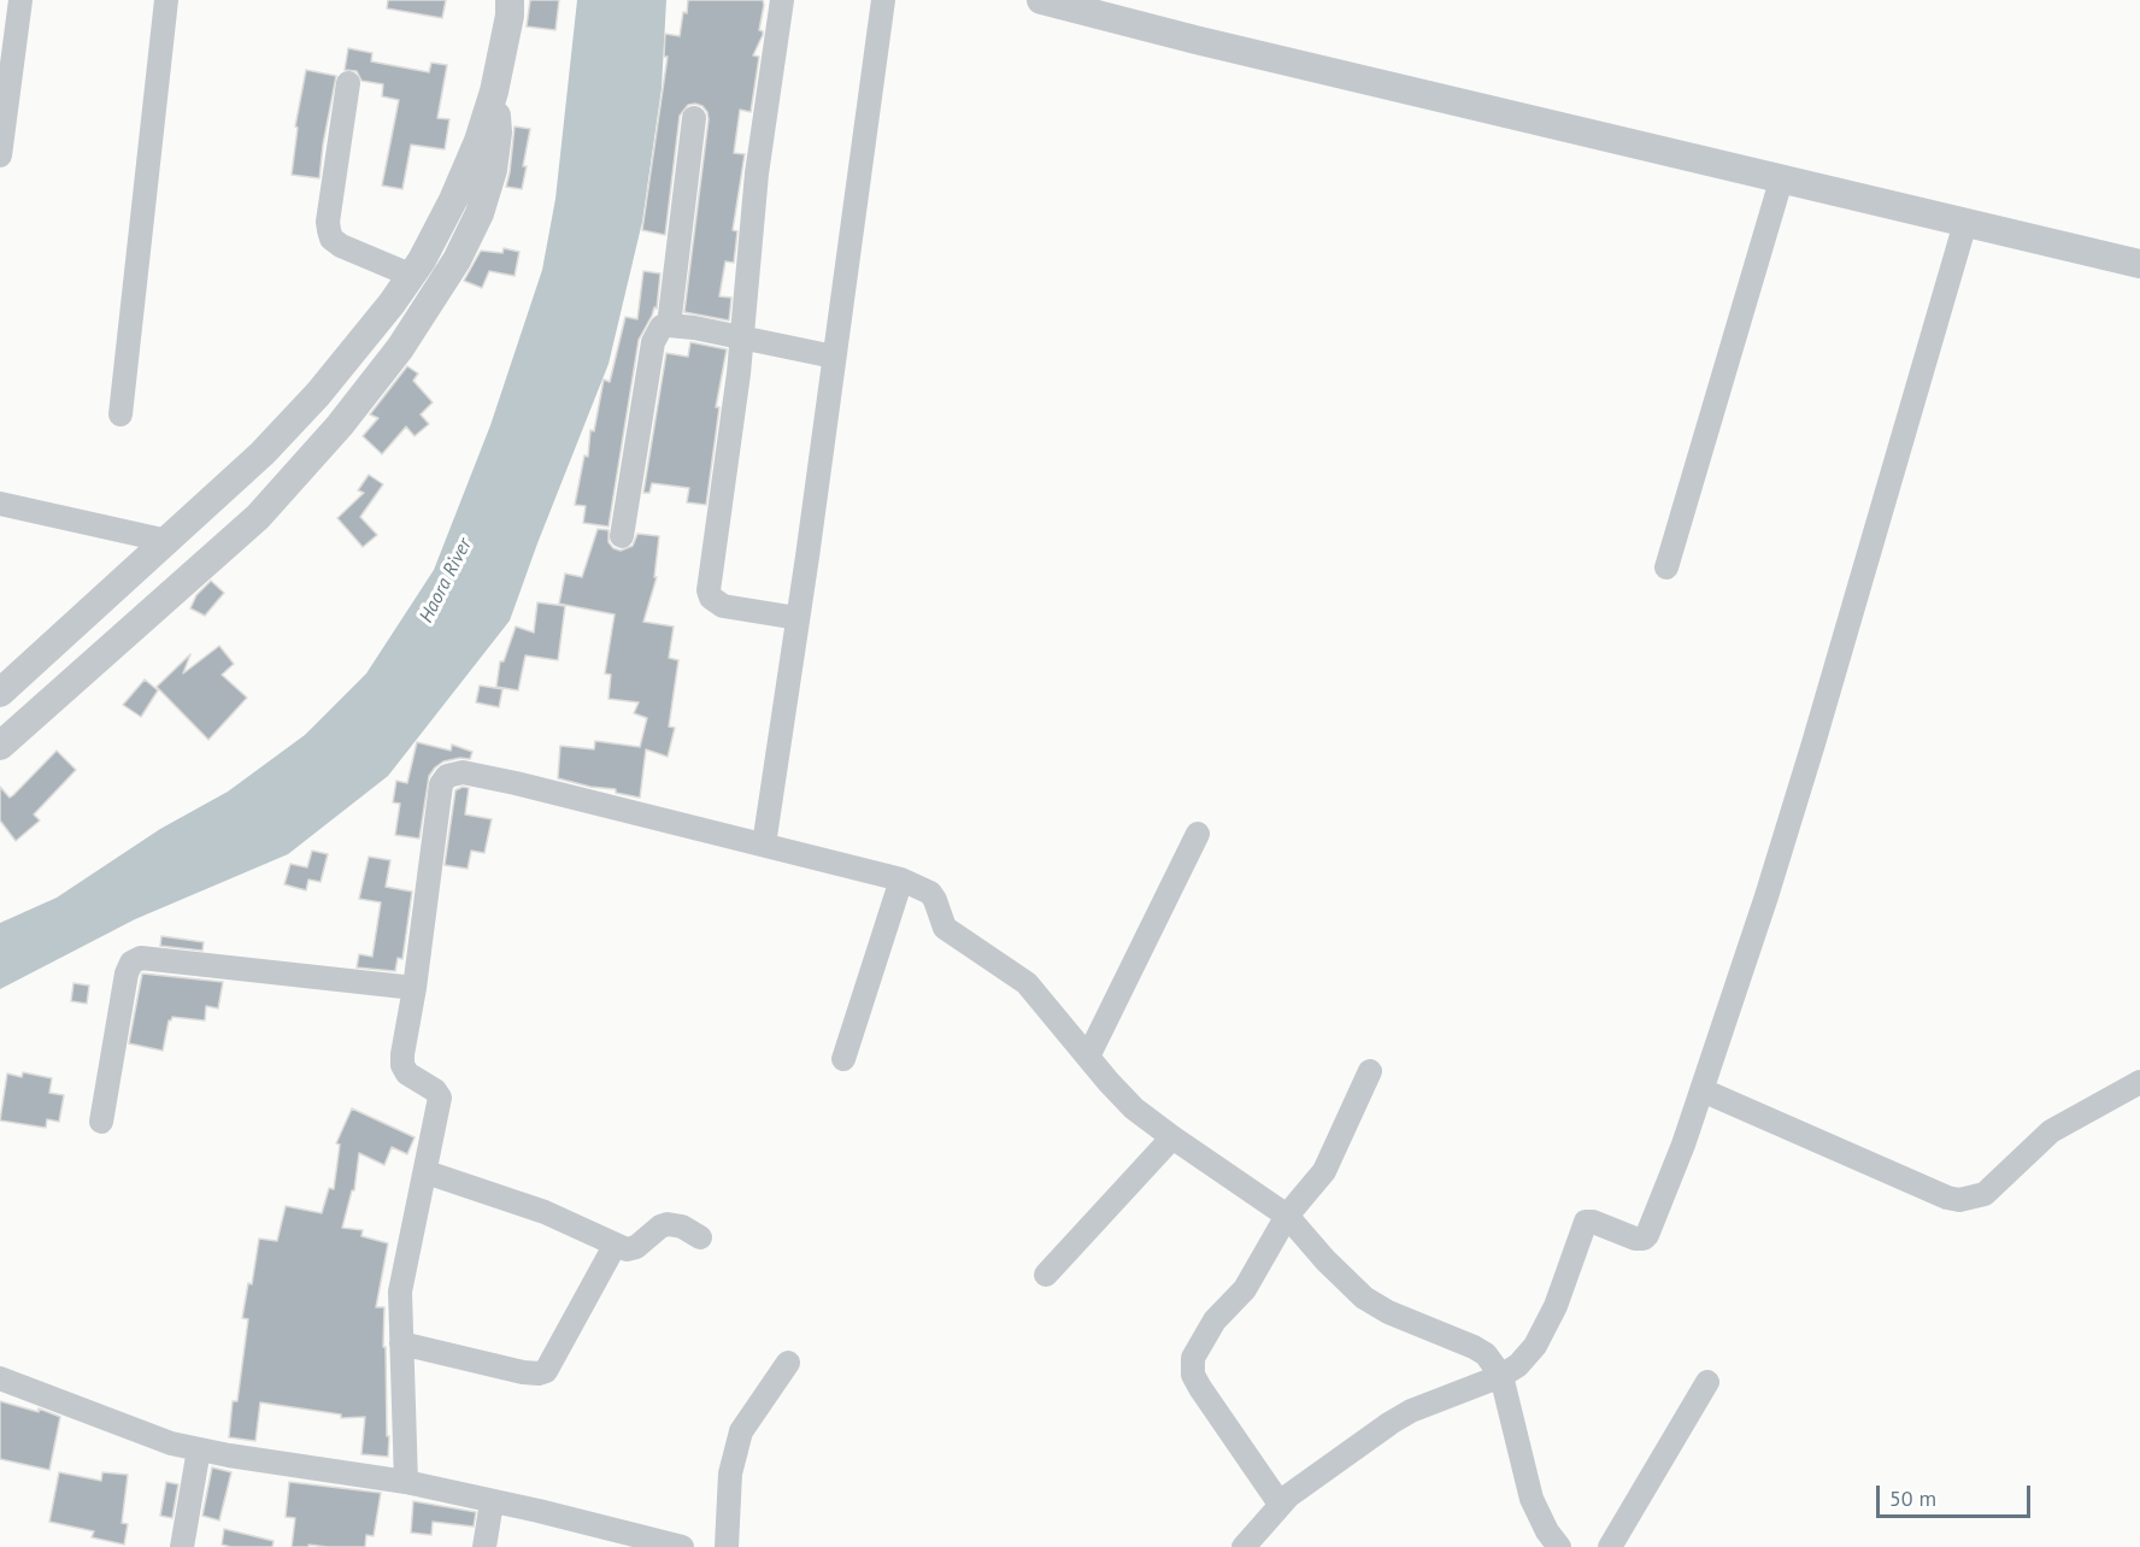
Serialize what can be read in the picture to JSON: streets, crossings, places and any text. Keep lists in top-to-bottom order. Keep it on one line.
{"water":["Haora River"],"scale_bar":"50 m"}
